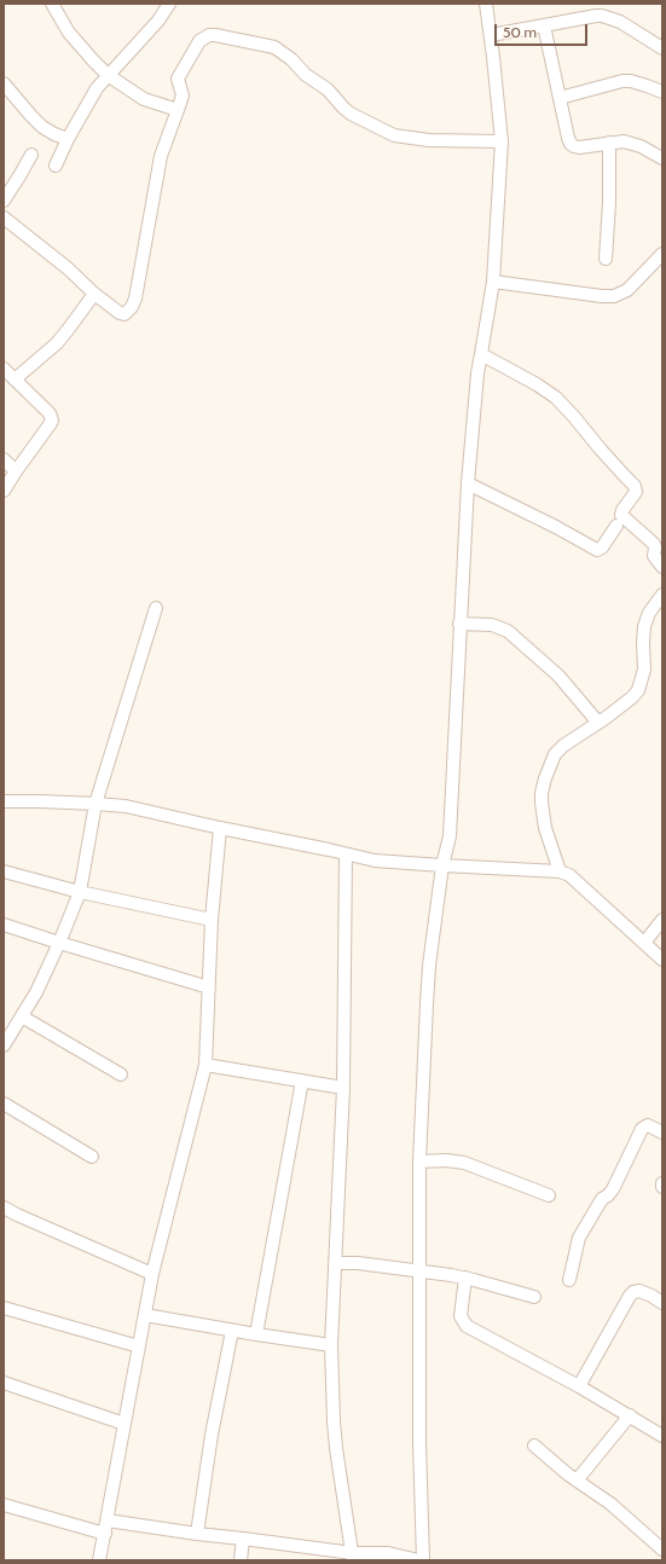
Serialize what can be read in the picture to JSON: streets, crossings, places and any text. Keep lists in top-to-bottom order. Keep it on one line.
{"scale_bar":"50 m"}
